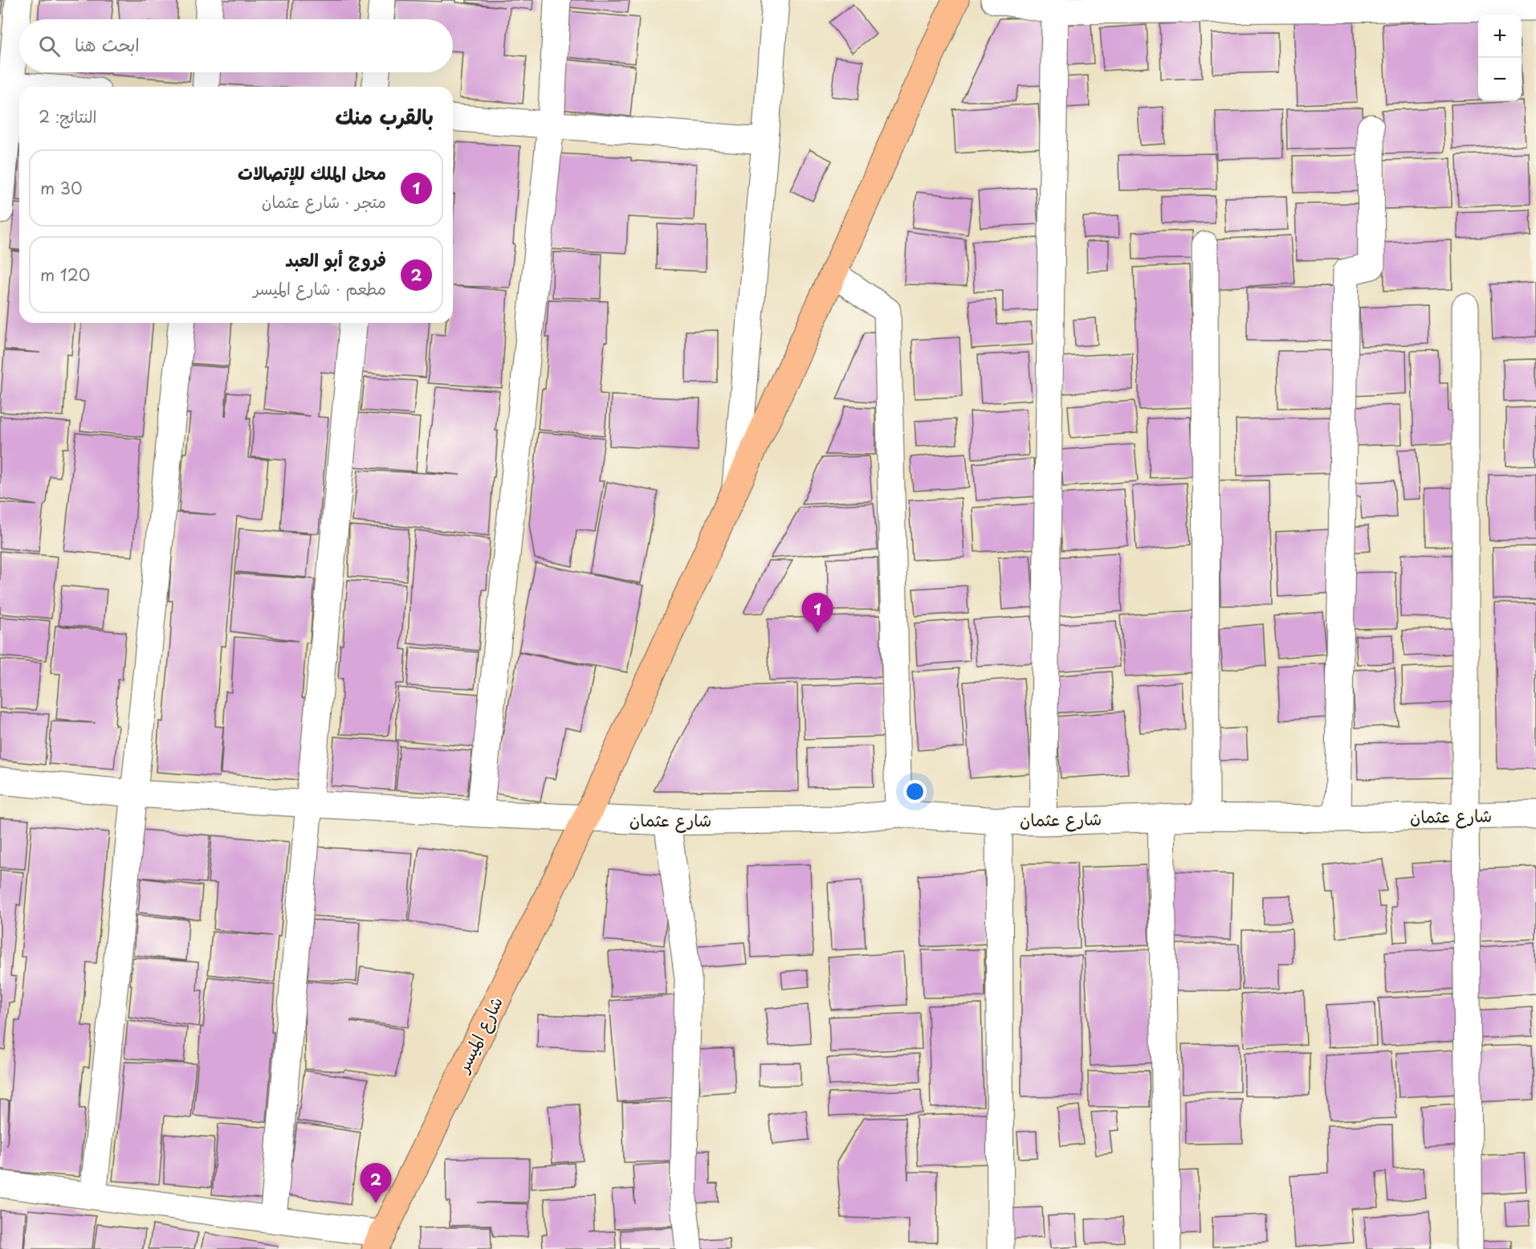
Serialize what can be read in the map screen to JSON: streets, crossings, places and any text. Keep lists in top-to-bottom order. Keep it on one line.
{"streets":{"main road":["شارع الميسر"],"street":["شارع عثمان"]},"crossings":[["شارع عثمان","شارع الميسر"]],"page":{"map_buttons":["+","−"],"search":"ابحث هنا","heading":["بالقرب منك","النتائج: 2"],"list":[{"mark":"1","name":"محل الملك للإتصالات","note":"متجر · شارع عثمان","value":"30 m"},{"mark":"2","name":"فروج أبو العبد","note":"مطعم · شارع الميسر","value":"120 m"}],"pins":["1","2"]}}
